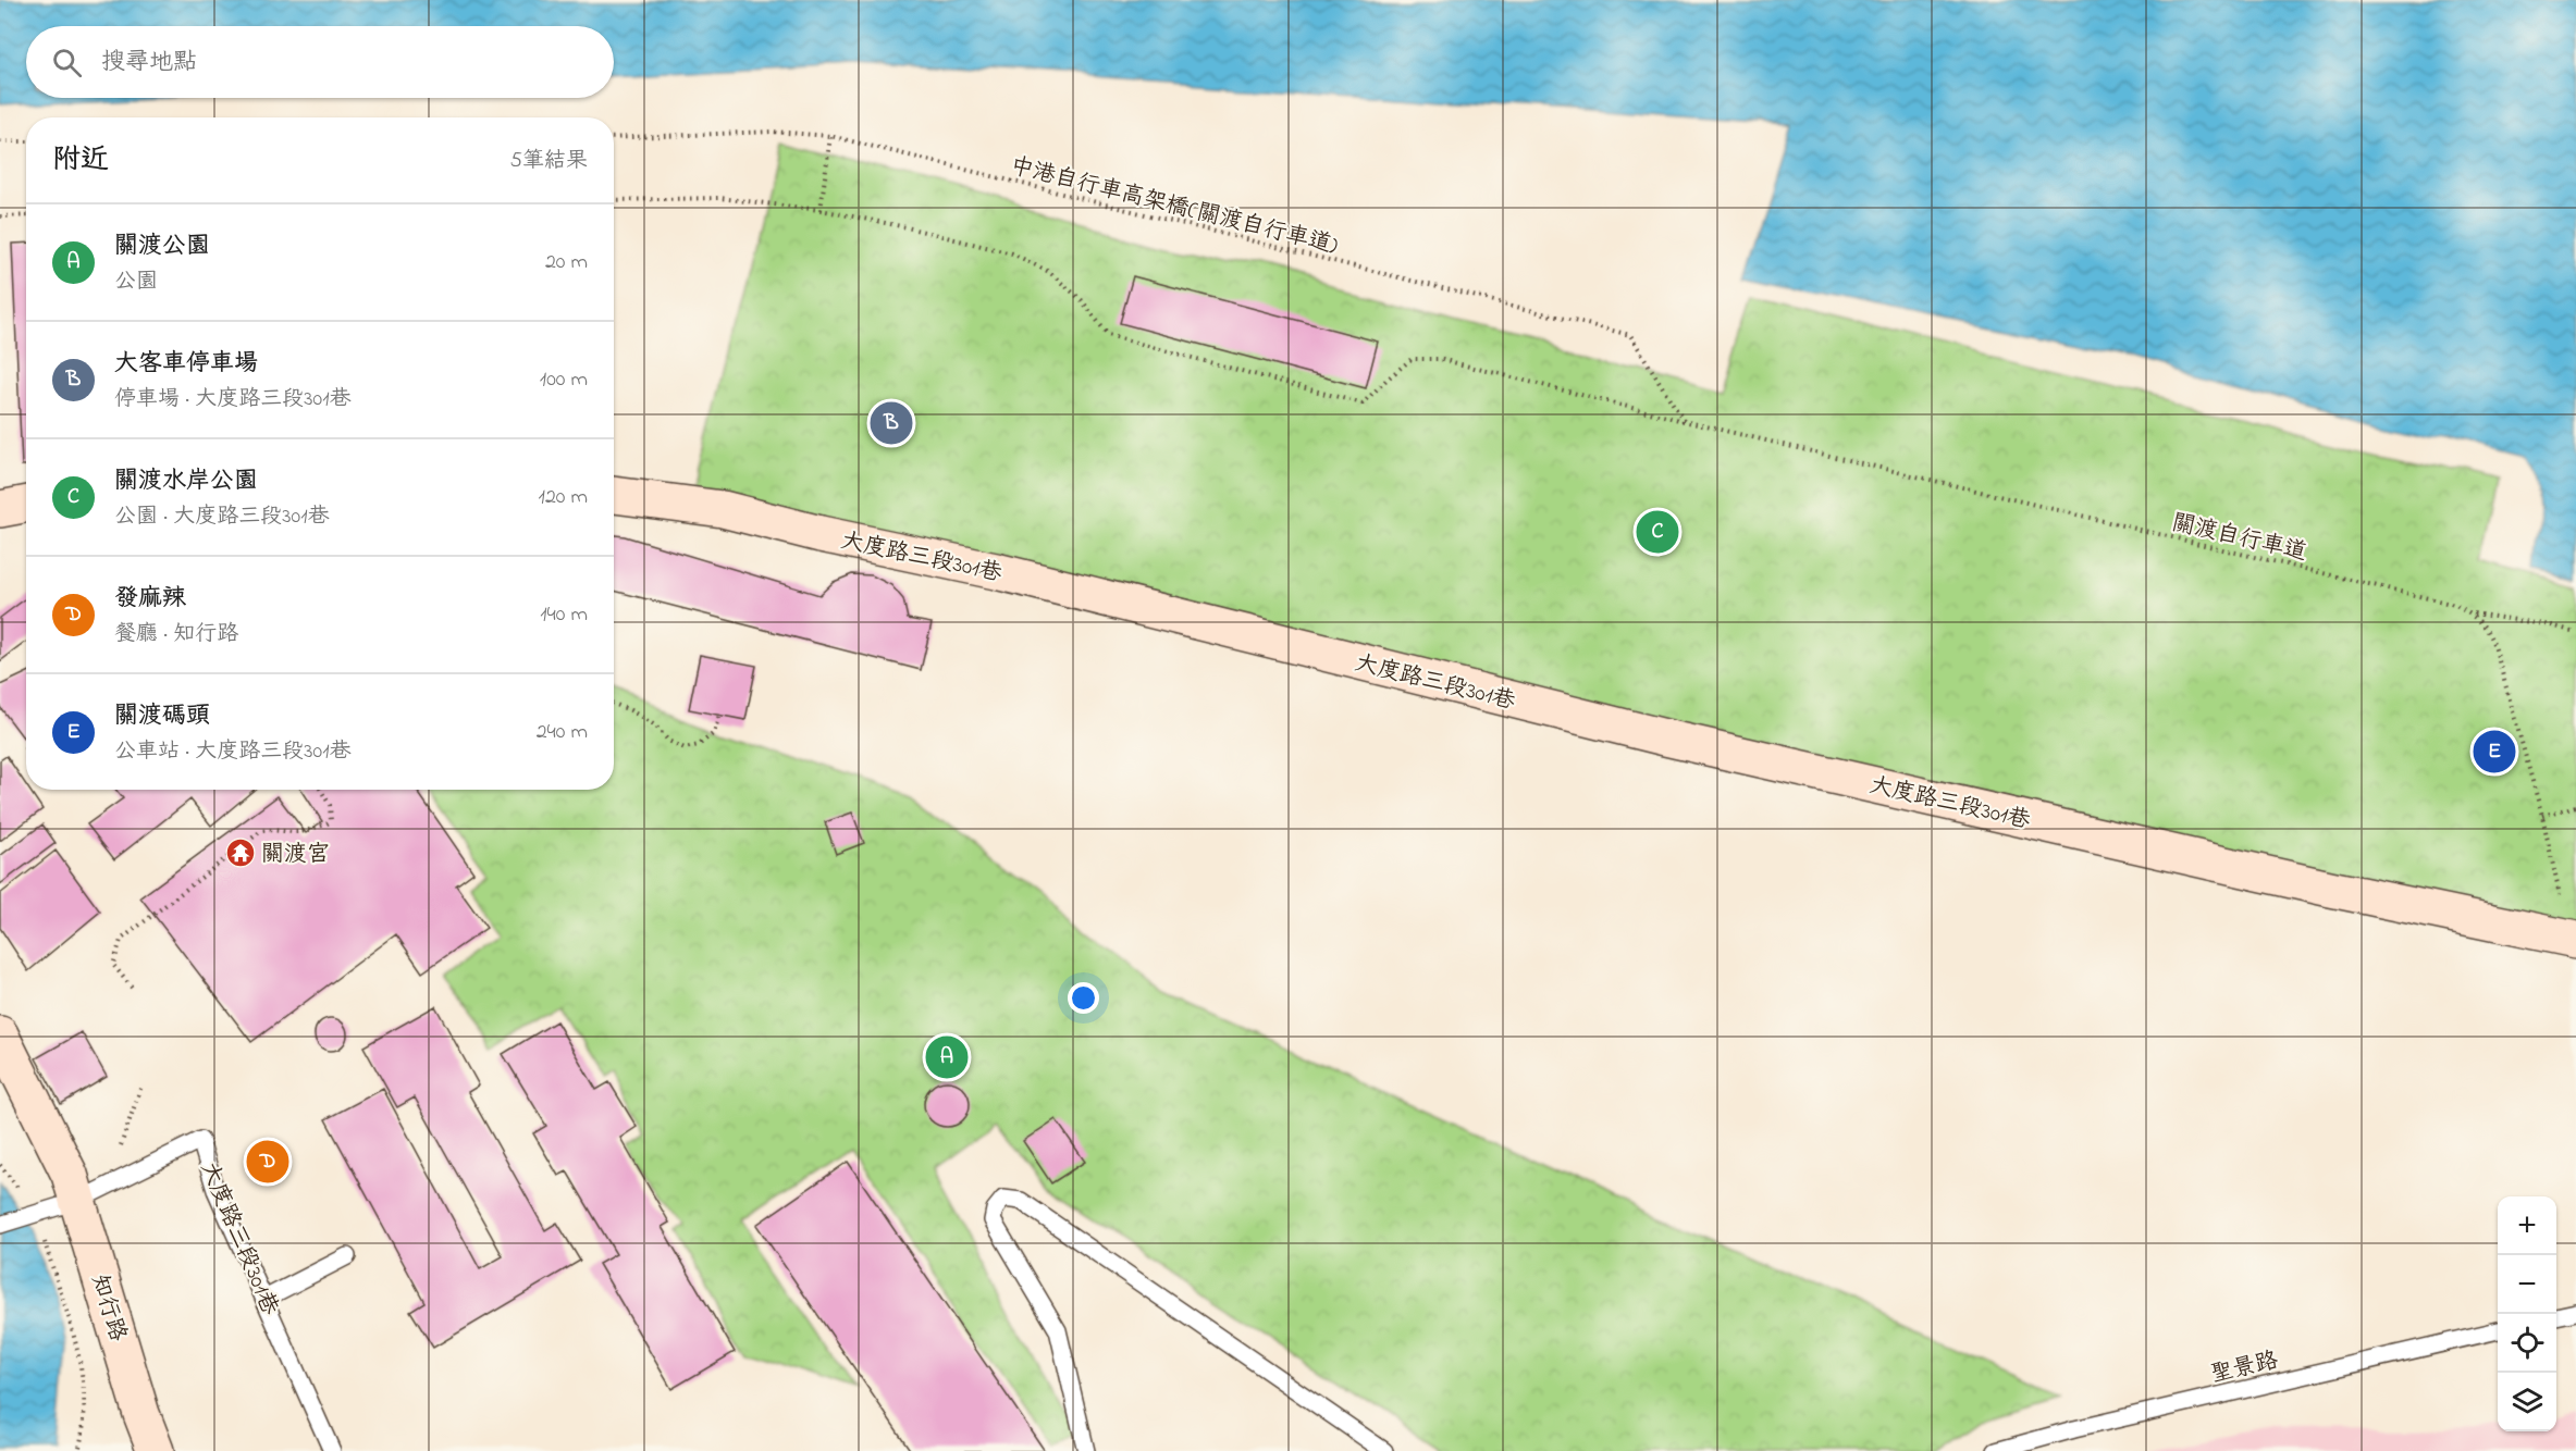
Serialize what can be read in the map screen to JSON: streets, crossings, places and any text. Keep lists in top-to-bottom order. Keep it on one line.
{"streets":{"street":["大度路三段301巷","知行路"],"lane":["聖景路"],"path":["中港自行車高架橋(關渡自行車道)","關渡自行車道"]},"crossings":[["中港自行車高架橋(關渡自行車道)","關渡自行車道"],["大度路三段301巷","知行路"]],"places":{"temple":["關渡宮"]},"page":{"search":"搜尋地點","heading":["附近","5筆結果"],"list":[{"mark":"A","name":"關渡公園","note":"公園","value":"20 m"},{"mark":"B","name":"大客車停車場","note":"停車場 · 大度路三段301巷","value":"100 m"},{"mark":"C","name":"關渡水岸公園","note":"公園 · 大度路三段301巷","value":"120 m"},{"mark":"D","name":"發麻辣","note":"餐廳 · 知行路","value":"140 m"},{"mark":"E","name":"關渡碼頭","note":"公車站 · 大度路三段301巷","value":"240 m"}],"pins":["B","C","E","A","D"],"map_buttons":["+","−"]}}
